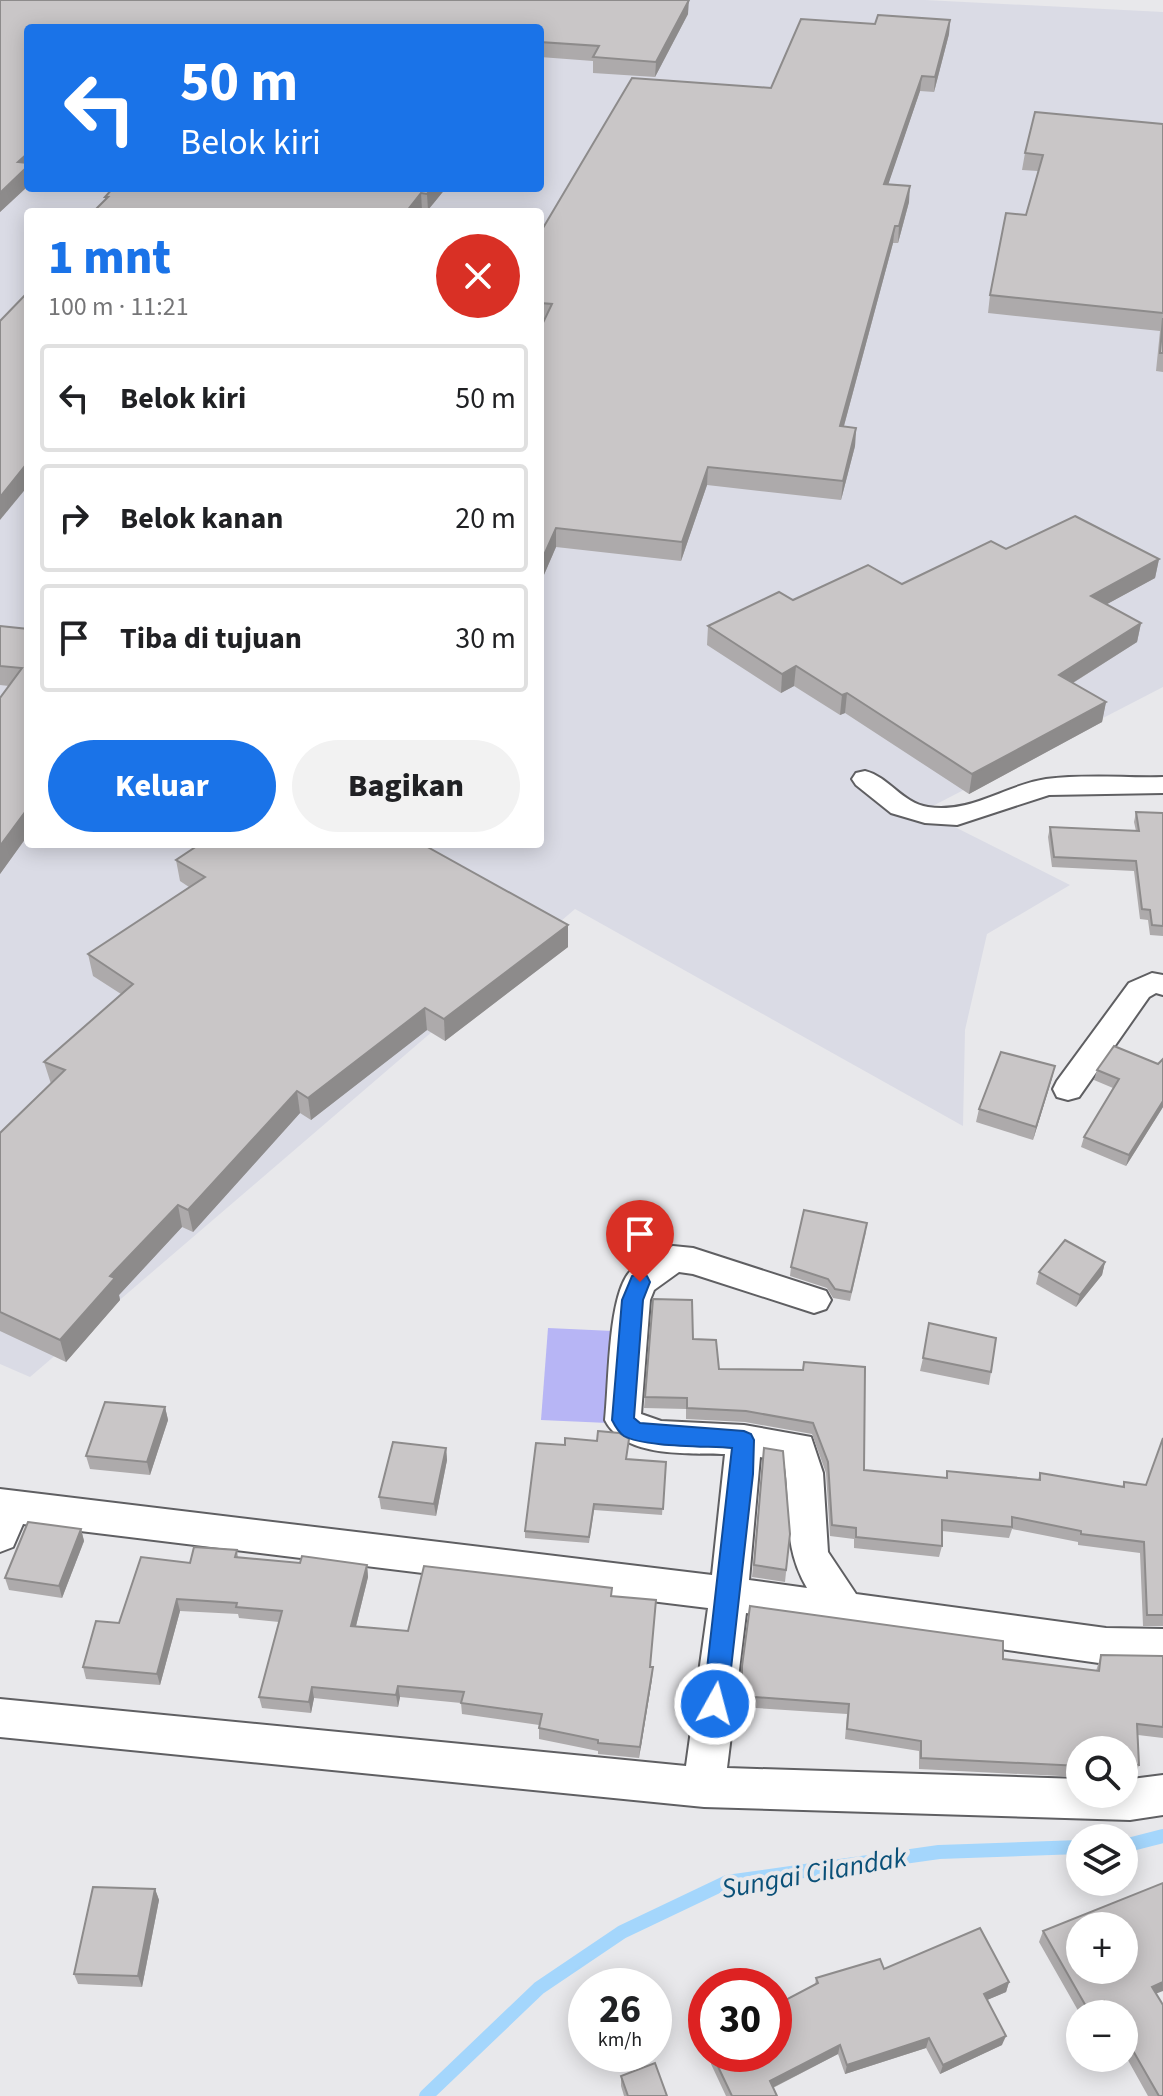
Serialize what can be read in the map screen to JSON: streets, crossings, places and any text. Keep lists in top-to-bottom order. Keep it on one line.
{"water":["Sungai Cilandak"],"page":{"turn":["50 m","Belok kiri"],"heading":["1 mnt","100 m · 11:21"],"list":[{"name":"Belok kiri","value":"50 m"},{"name":"Belok kanan","value":"20 m"},{"name":"Tiba di tujuan","value":"30 m"}],"buttons":["Keluar","Bagikan"],"map_buttons":["+","−"],"speed":"26 km/h","limit":"30"}}
